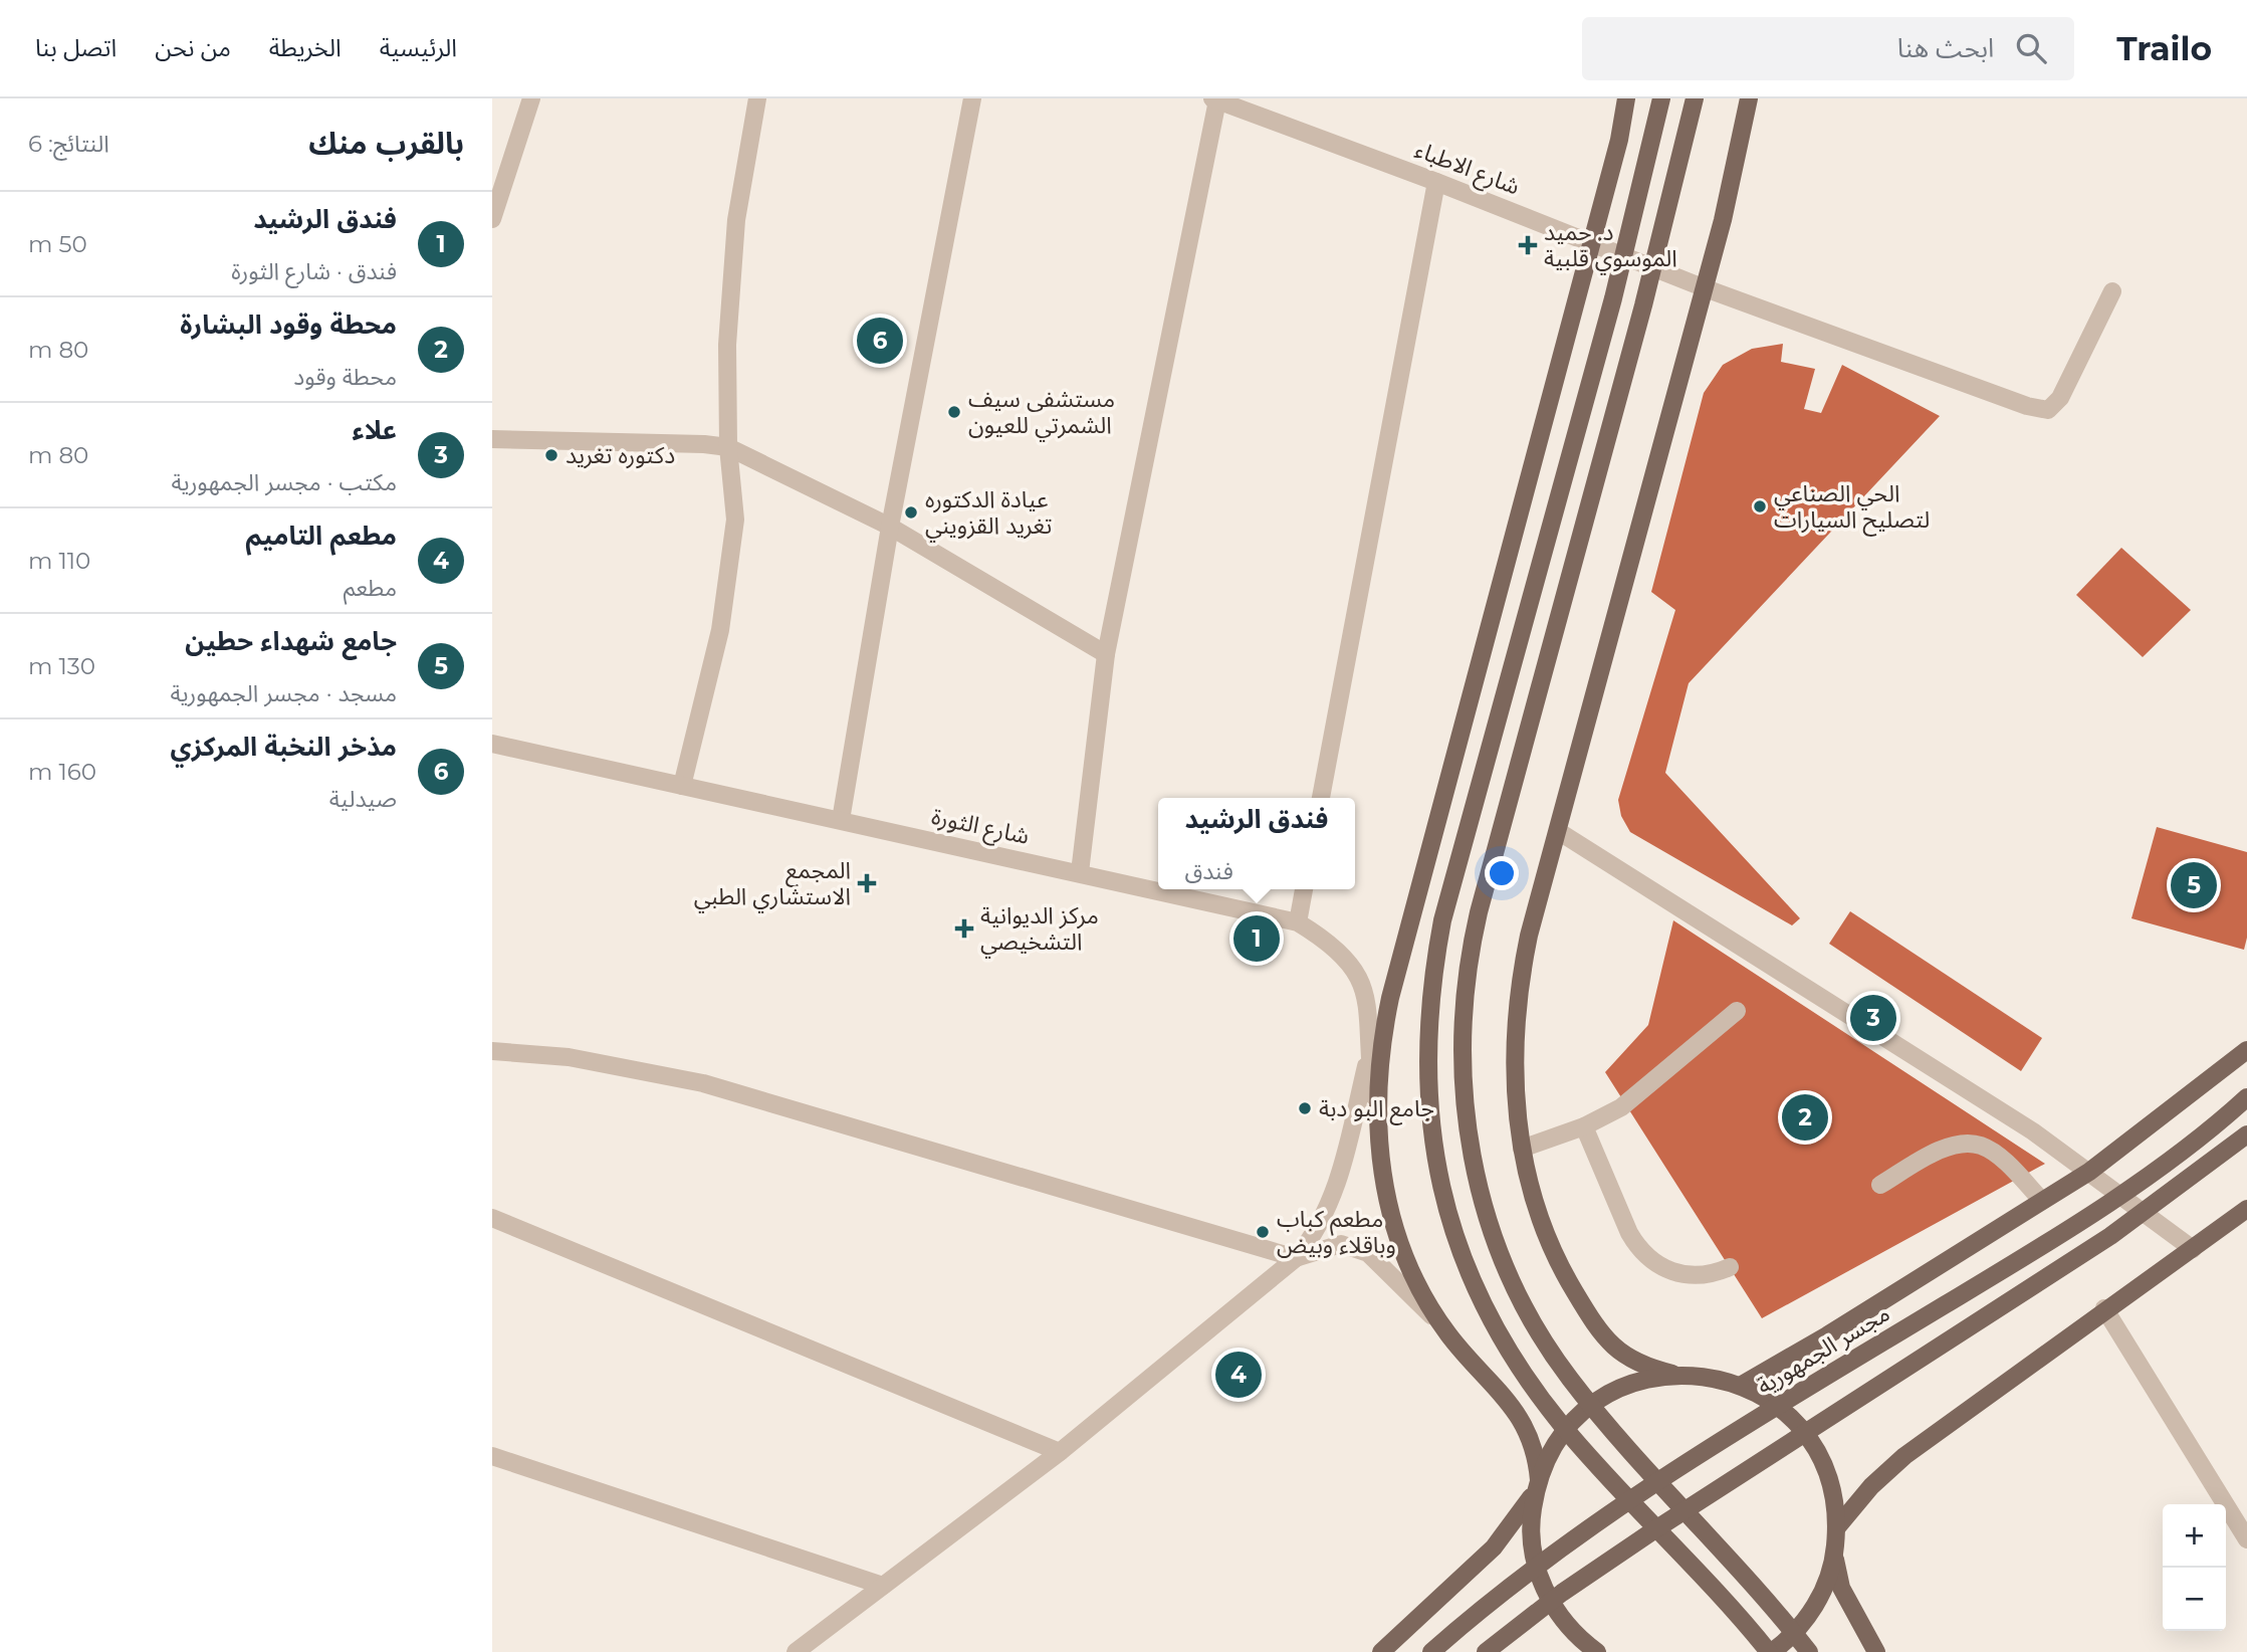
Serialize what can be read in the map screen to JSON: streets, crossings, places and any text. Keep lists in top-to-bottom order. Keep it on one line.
{"streets":{"main road":["مجسر الجمهورية"],"street":["شارع الاطباء","شارع الثورة"]},"places":{"health":["د. حميد الموسوي قلبية","المجمع الاستشاري الطبي","مركز الديوانية التشخيصي"],"other":["مستشفى سيف الشمرتي للعيون","دكتوره تغريد","الحي الصناعي لتصليح السيارات","عيادة الدكتوره تغريد القزويني","جامع البو دبة","مطعم كباب وباقلاء وبيض"]},"page":{"header":"Trailo","search":"ابحث هنا","nav":["الرئيسية","الخريطة","من نحن","اتصل بنا"],"heading":["بالقرب منك","النتائج: 6"],"list":[{"mark":"1","name":"فندق الرشيد","note":"فندق · شارع الثورة","value":"50 m"},{"mark":"2","name":"محطة وقود البشارة","note":"محطة وقود","value":"80 m"},{"mark":"3","name":"علاء","note":"مكتب · مجسر الجمهورية","value":"80 m"},{"mark":"4","name":"مطعم التاميم","note":"مطعم","value":"110 m"},{"mark":"5","name":"جامع شهداء حطين","note":"مسجد · مجسر الجمهورية","value":"130 m"},{"mark":"6","name":"مذخر النخبة المركزي","note":"صيدلية","value":"160 m"}],"pins":["6","5","1","3","2","4"],"popup":["فندق الرشيد","فندق"],"map_buttons":["+","−"]}}
